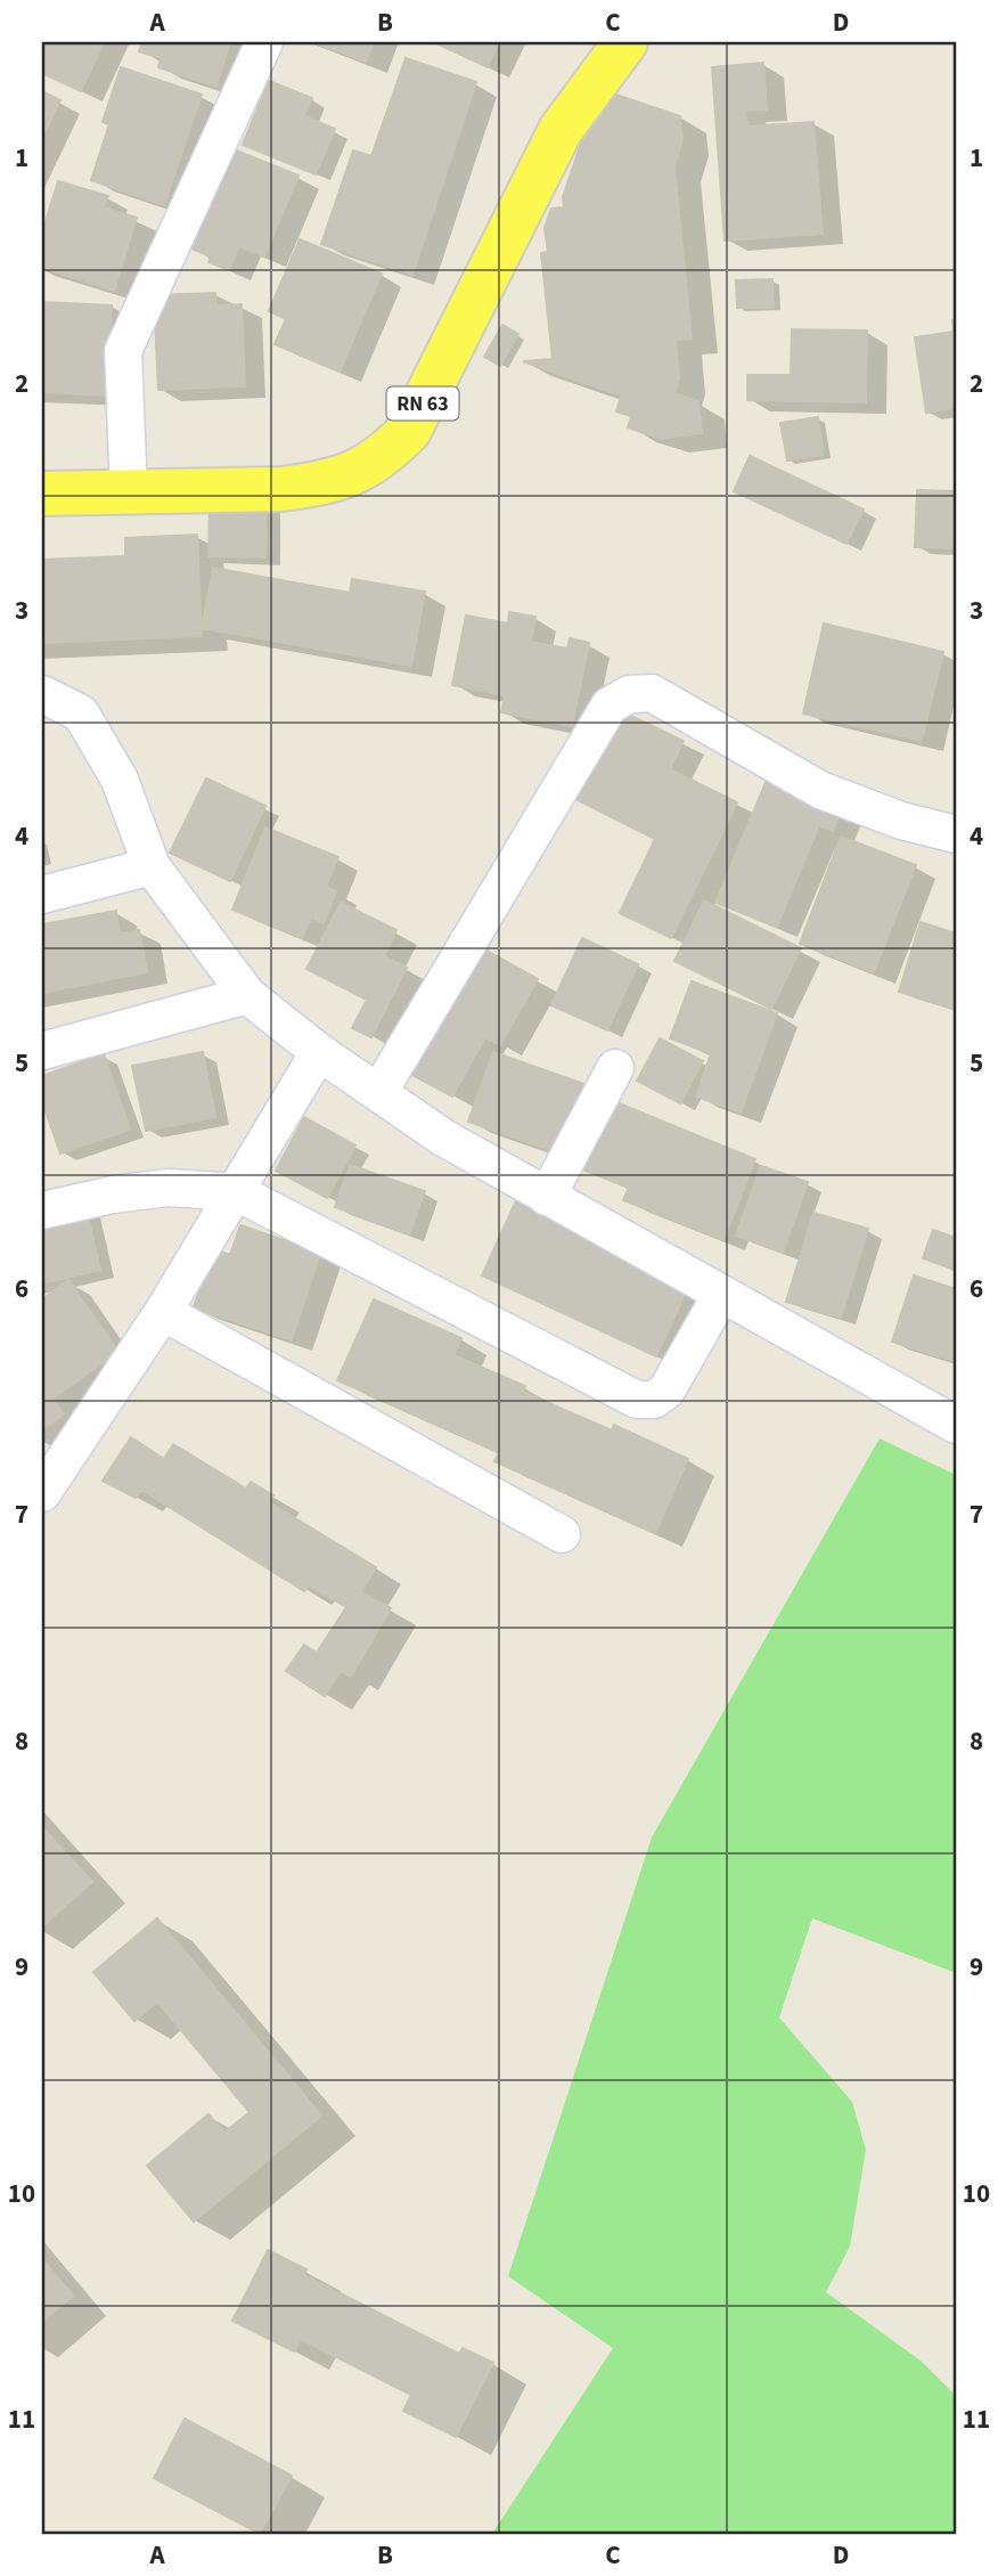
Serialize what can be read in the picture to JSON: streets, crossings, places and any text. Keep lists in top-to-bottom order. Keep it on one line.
{"streets":{"main road":["RN 63"]},"grid":{"columns":["A","B","C","D"],"rows":["1","2","3","4","5","6","7","8","9","10","11"]}}
